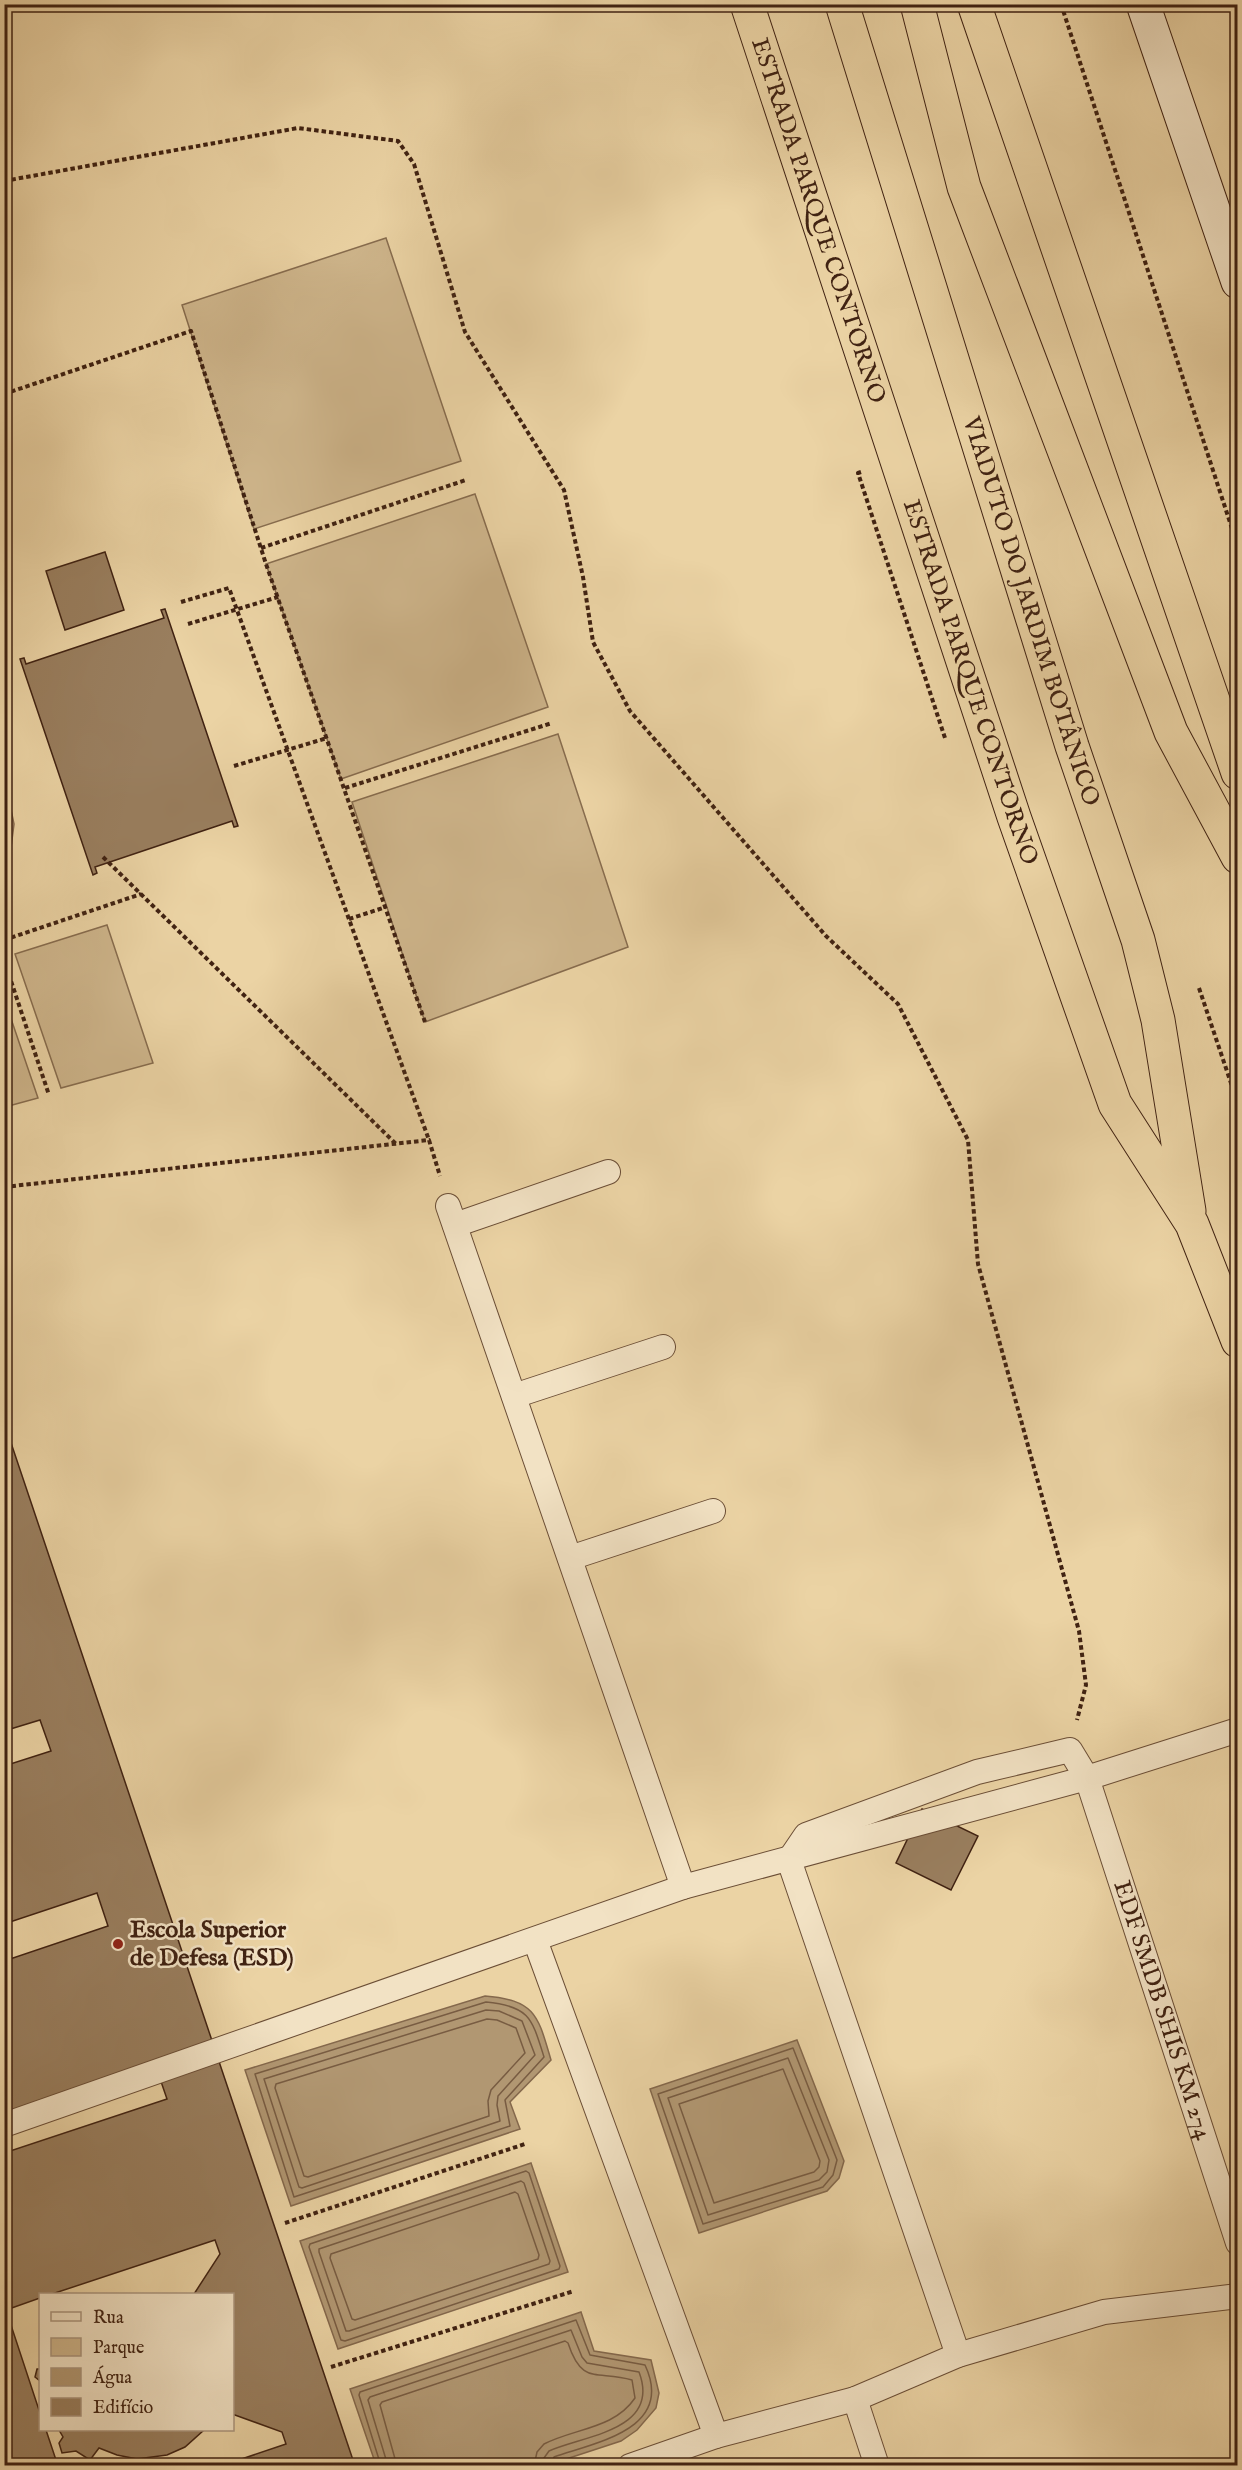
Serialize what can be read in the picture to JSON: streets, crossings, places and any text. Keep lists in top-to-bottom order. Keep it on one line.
{"streets":{"highway":["ESTRADA PARQUE CONTORNO","VIADUTO DO JARDIM BOTÂNICO"],"lane":["EDF SMDB SHIS KM 274"]},"crossings":[["ESTRADA PARQUE CONTORNO","VIADUTO DO JARDIM BOTÂNICO"]],"places":["Escola Superior de Defesa (ESD)"],"legend":["Rua","Parque","Água","Edifício"]}
